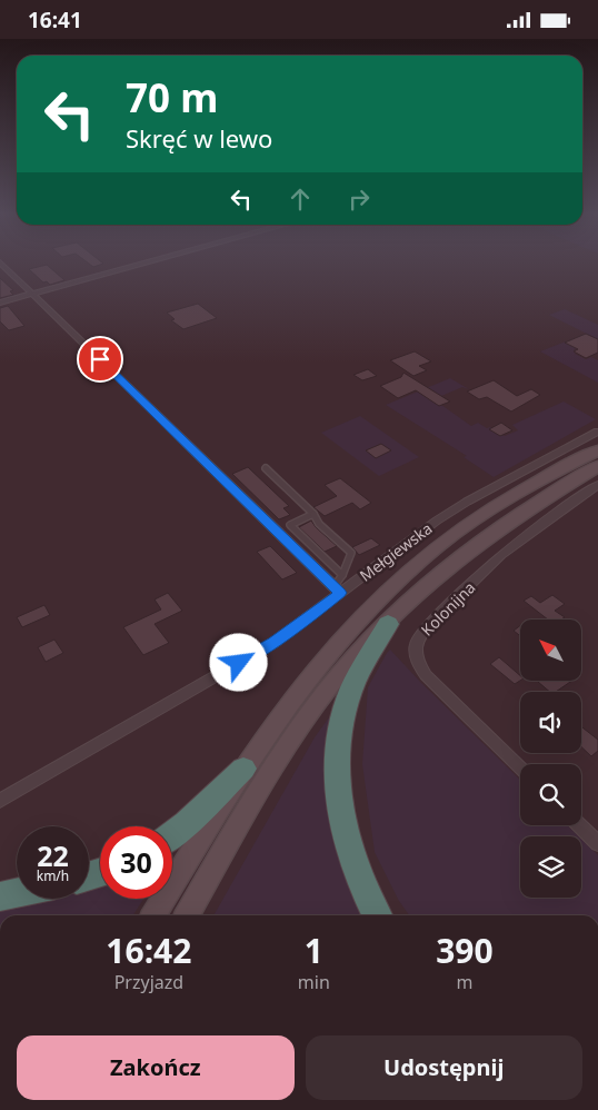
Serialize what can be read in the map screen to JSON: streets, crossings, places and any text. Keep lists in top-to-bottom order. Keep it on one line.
{"streets":{"street":["Mełgiewska","Kolonijna"]},"north":"top left","page":{"status":"16:41","turn":["70 m","Skręć w lewo"],"speed":"22 km/h","limit":"30","eta":["16:42","Przyjazd","1","min","390","m"],"buttons":["Zakończ","Udostępnij"]}}
